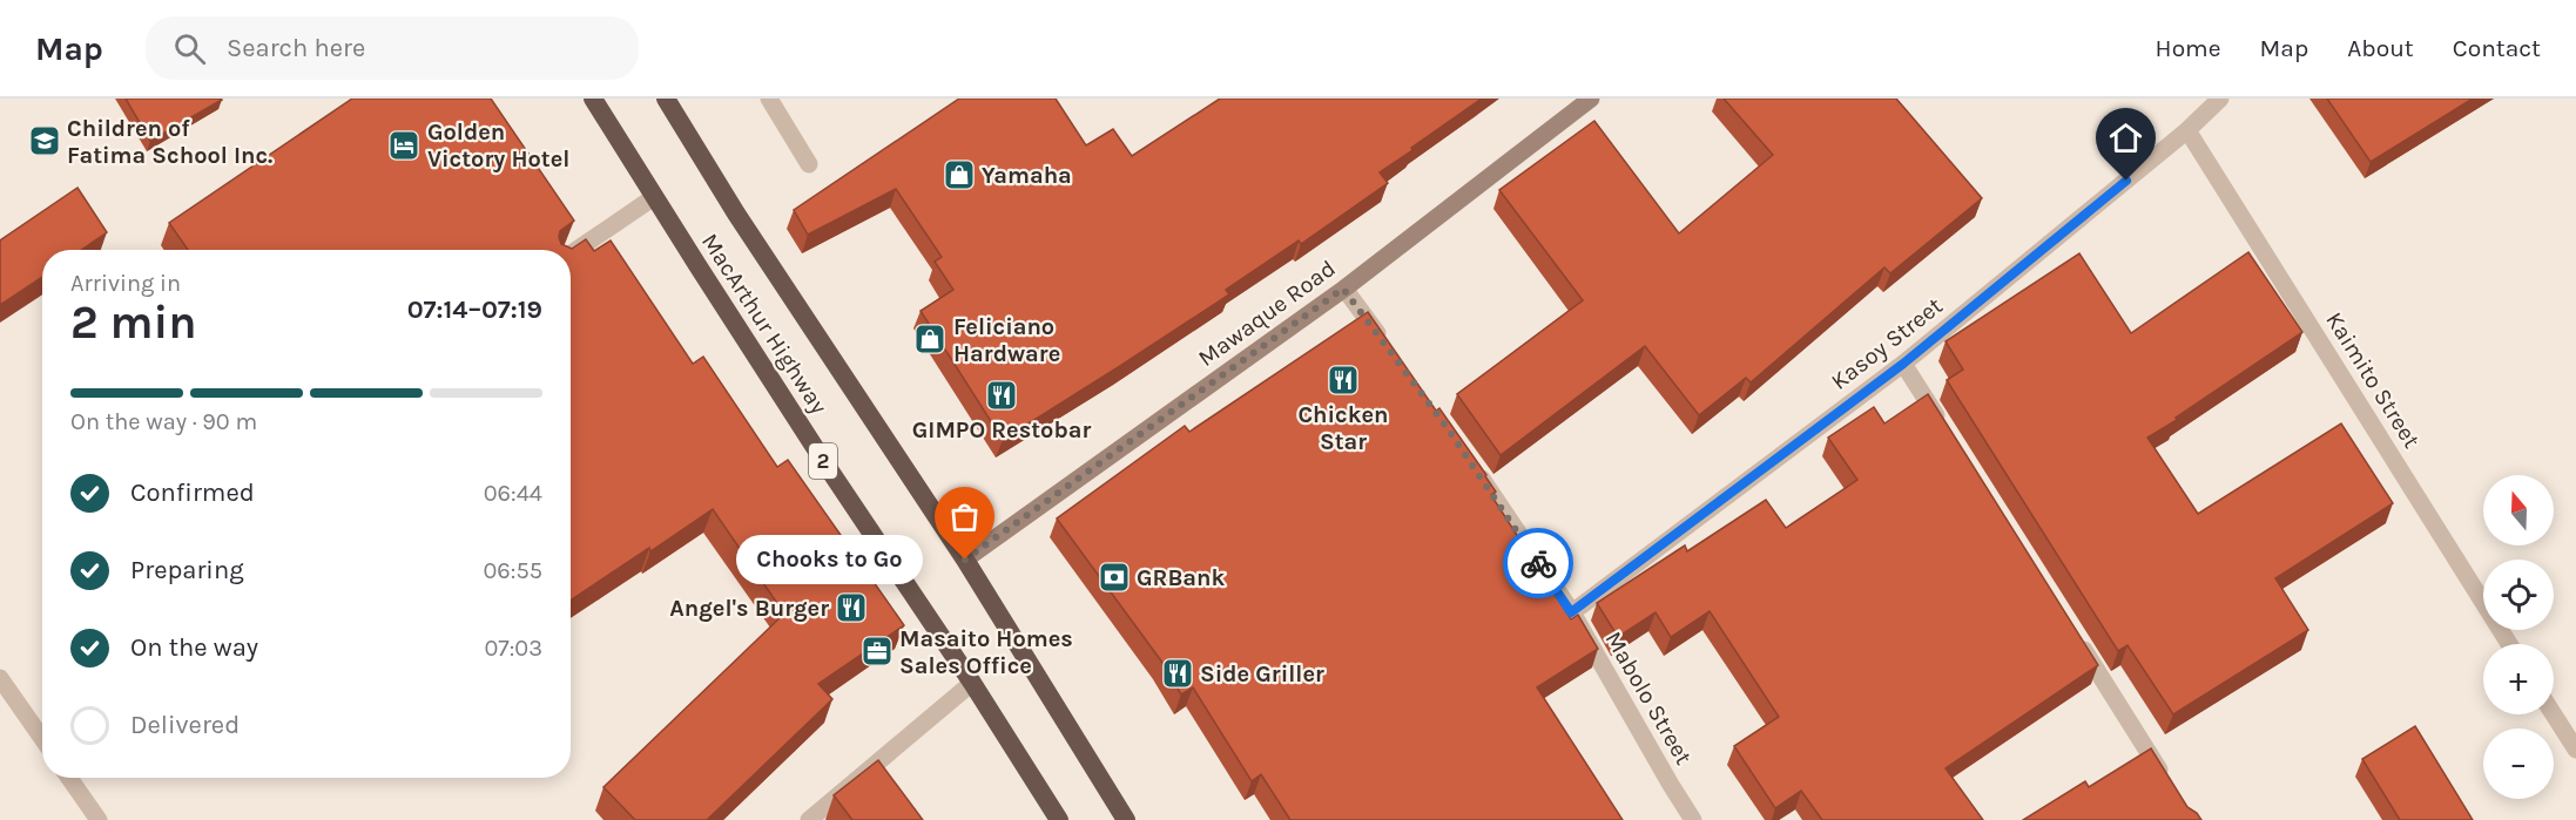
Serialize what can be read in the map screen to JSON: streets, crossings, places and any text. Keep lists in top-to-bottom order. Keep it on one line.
{"streets":{"highway":["MacArthur Highway","2"],"main road":["Mawaque Road"],"street":["Kasoy Street","Kaimito Street","Mabolo Street"]},"crossings":[["Mawaque Road","MacArthur Highway"],["Kasoy Street","Kaimito Street"],["Kasoy Street","Mabolo Street"]],"places":{"school or university":["Children of Fatima School Inc."],"hotel":["Golden Victory Hotel"],"shop":["Yamaha","Feliciano Hardware"],"restaurant":["Chicken Star","GIMPO Restobar","Angel's Burger","Side Griller"],"other":["Chooks to Go"],"bank":["GRBank"],"office":["Masaito Homes Sales Office"]},"north":"top","page":{"header":"Map","search":"Search here","nav":["Home","Map","About","Contact"],"heading":["2 min","Arriving in","07:14–07:19"],"bar":"On the way · 90 m","list":[["Confirmed","06:44"],["Preparing","06:55"],["On the way","07:03"],"Delivered"],"map_buttons":["+","−"],"bubble":"Chooks to Go"}}
